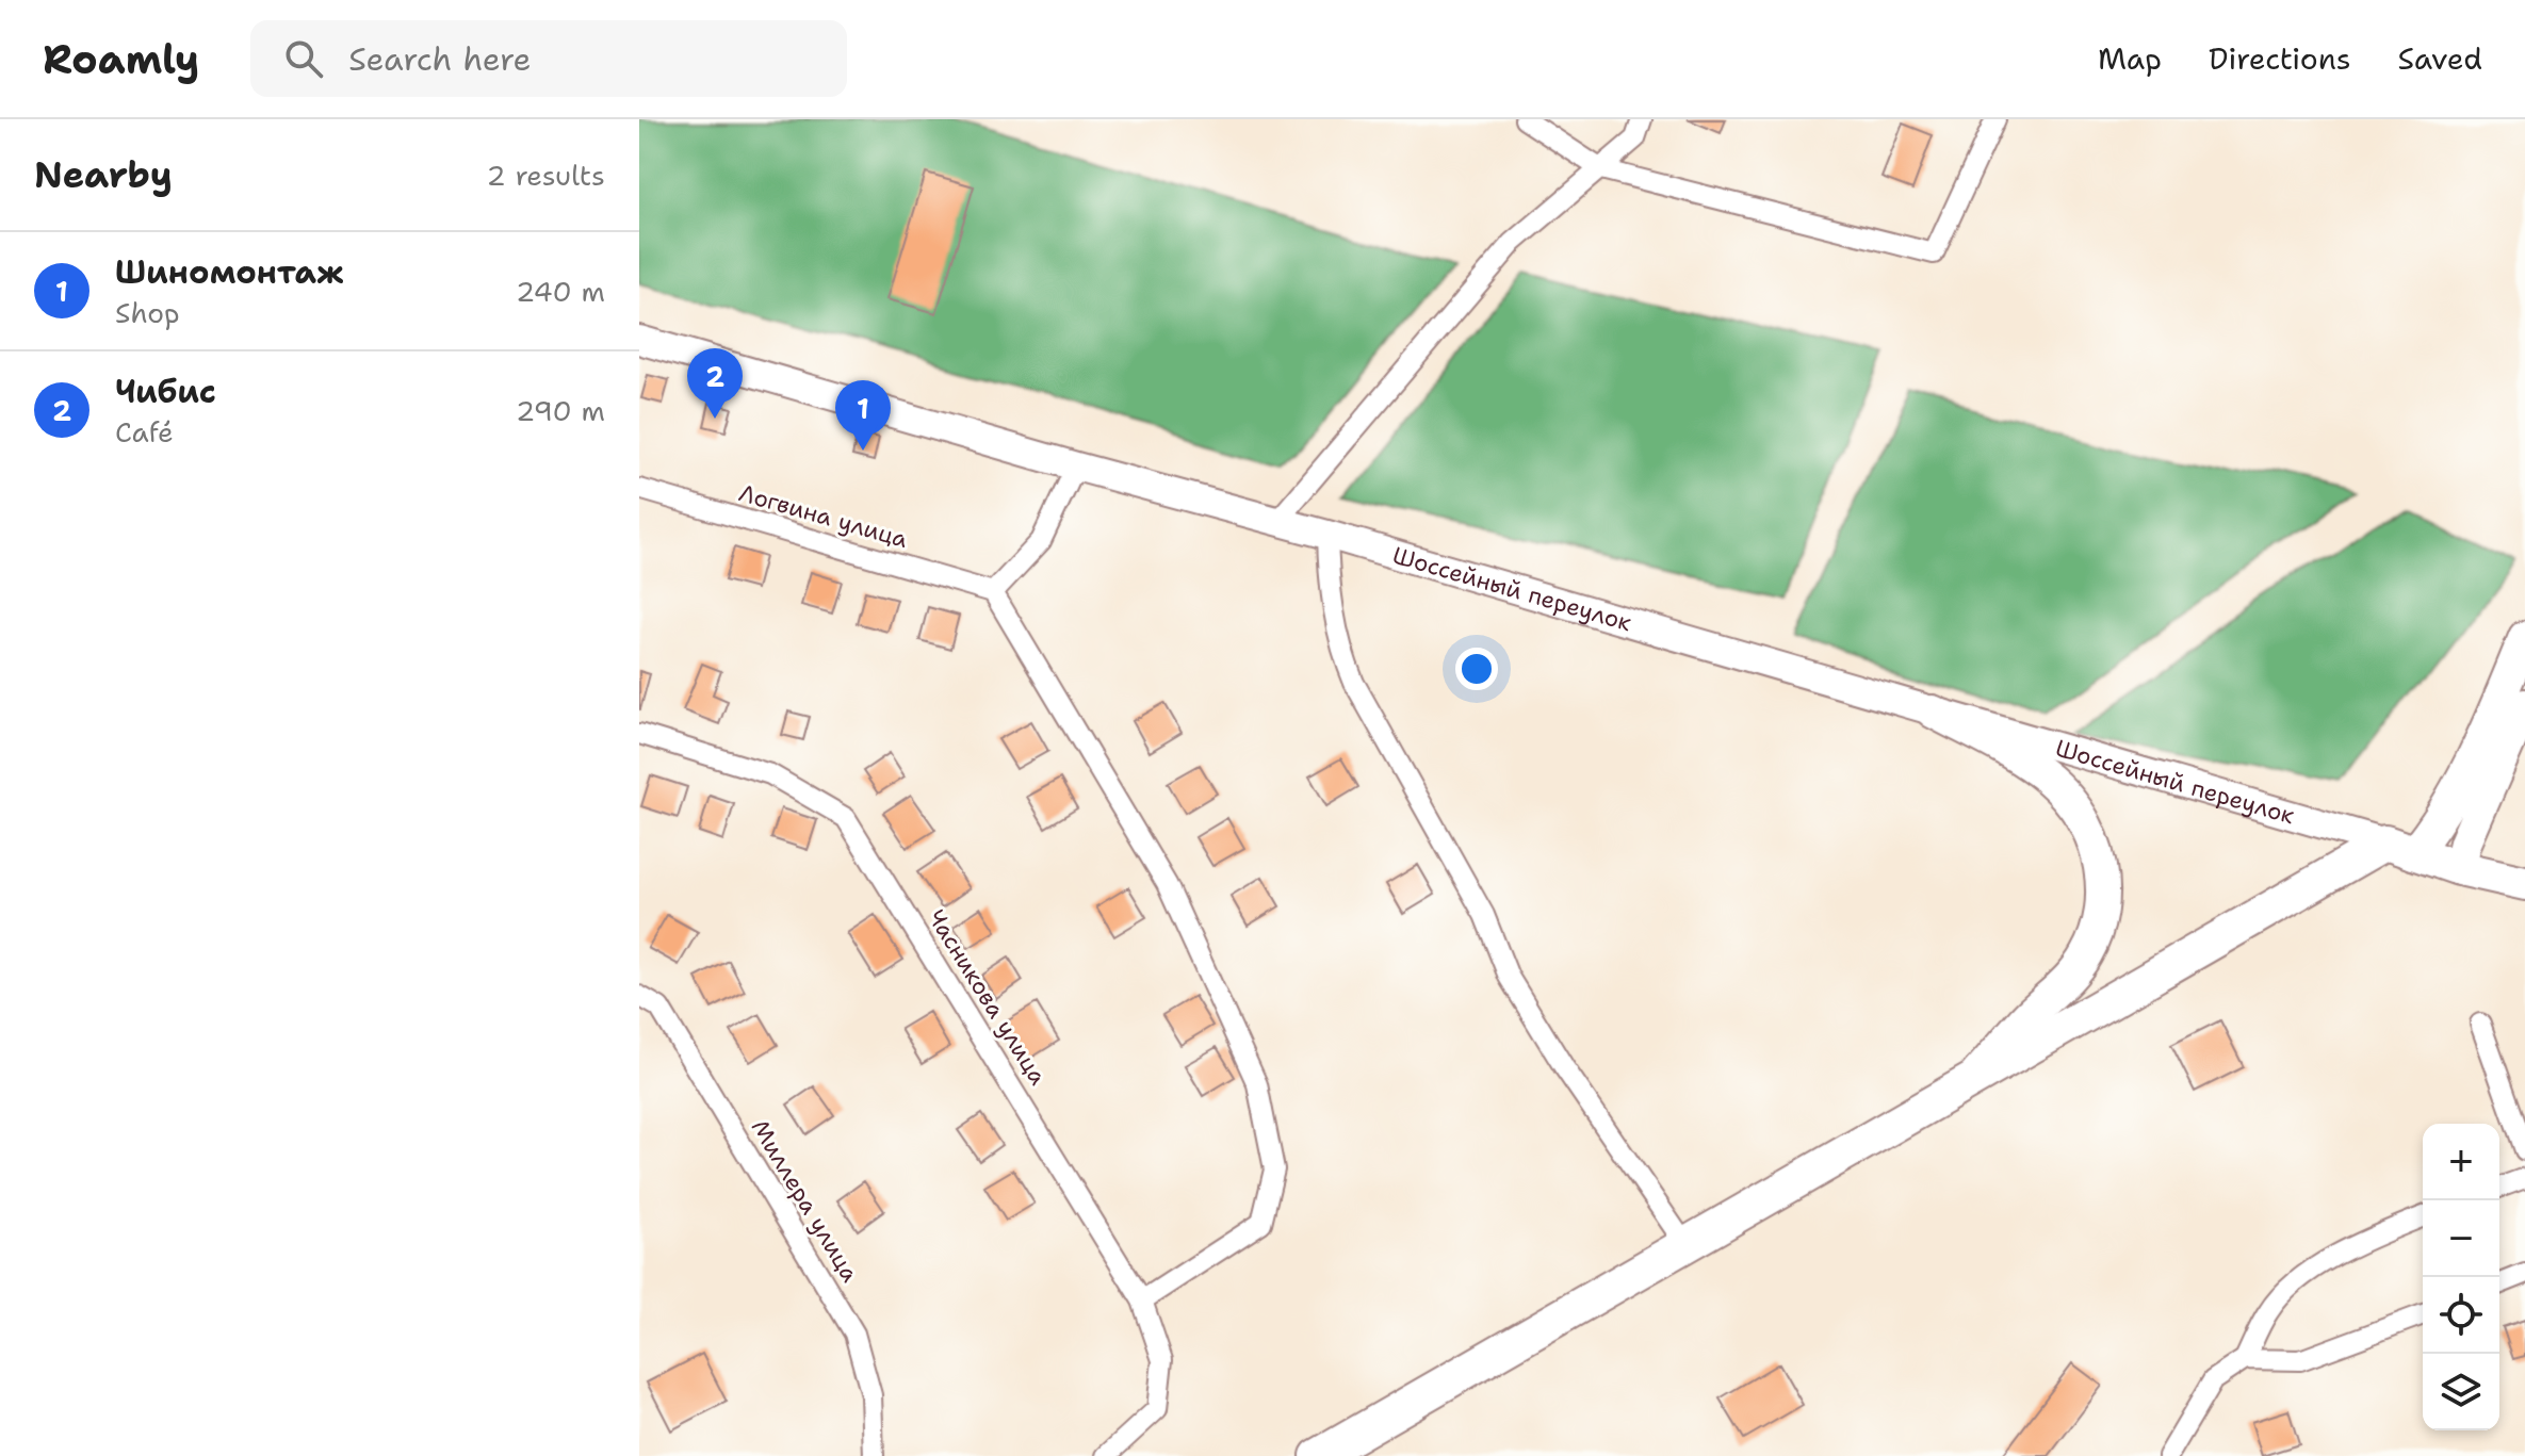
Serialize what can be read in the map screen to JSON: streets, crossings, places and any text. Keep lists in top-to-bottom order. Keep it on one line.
{"streets":{"main road":["Шоссейный переулок"],"street":["Логвина улица","Часникова улица","Миллера улица"]},"page":{"header":"Roamly","search":"Search here","nav":["Map","Directions","Saved"],"heading":["Nearby","2 results"],"list":[{"mark":"1","name":"Шиномонтаж","note":"Shop","value":"240 m"},{"mark":"2","name":"Чибис","note":"Café","value":"290 m"}],"pins":["2","1"],"map_buttons":["+","−"]}}
